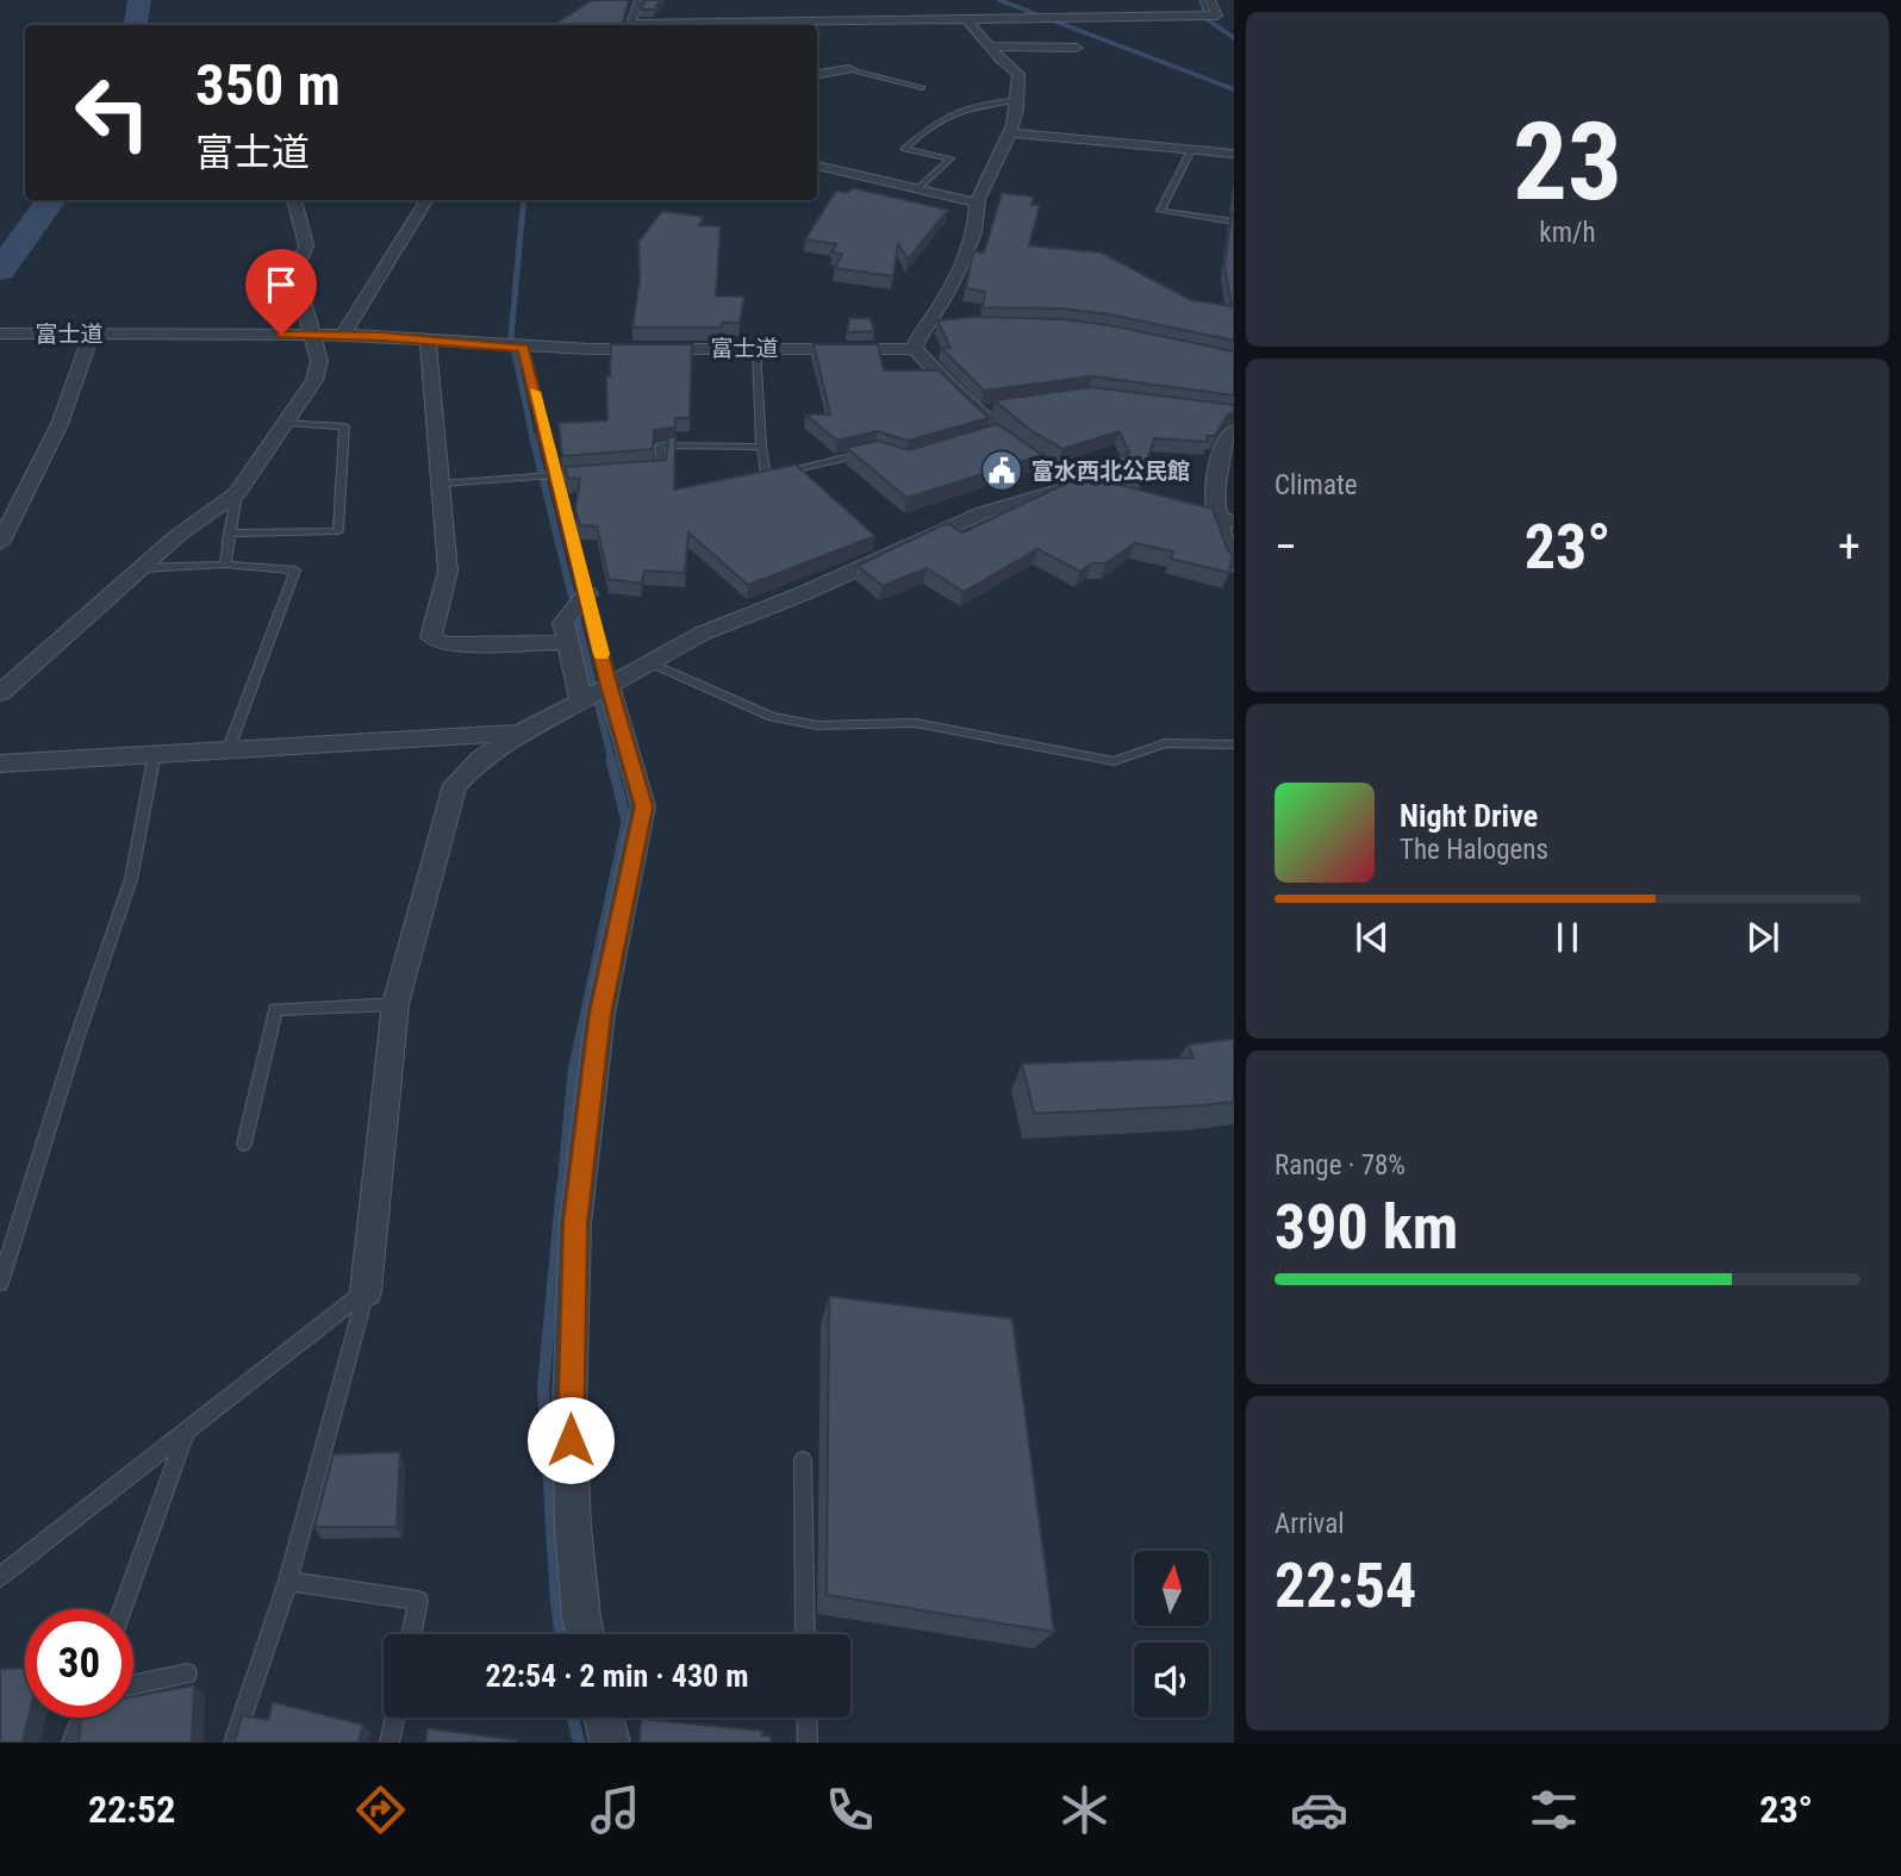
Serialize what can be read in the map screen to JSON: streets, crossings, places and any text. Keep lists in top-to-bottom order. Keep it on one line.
{"streets":{"street":["富士道"]},"places":{"public building":["富水西北公民館"]},"north":"top","page":{"tile":[["23","km/h"],"Climate",["Range · 78%","390 km"],["Arrival","22:54"]],"turn":["350 m","富士道"],"heat":["−","23°","+"],"song":["Night Drive","The Halogens"],"limit":"30","trip":"22:54 · 2 min · 430 m","tabs":["22:52","23°"]}}
